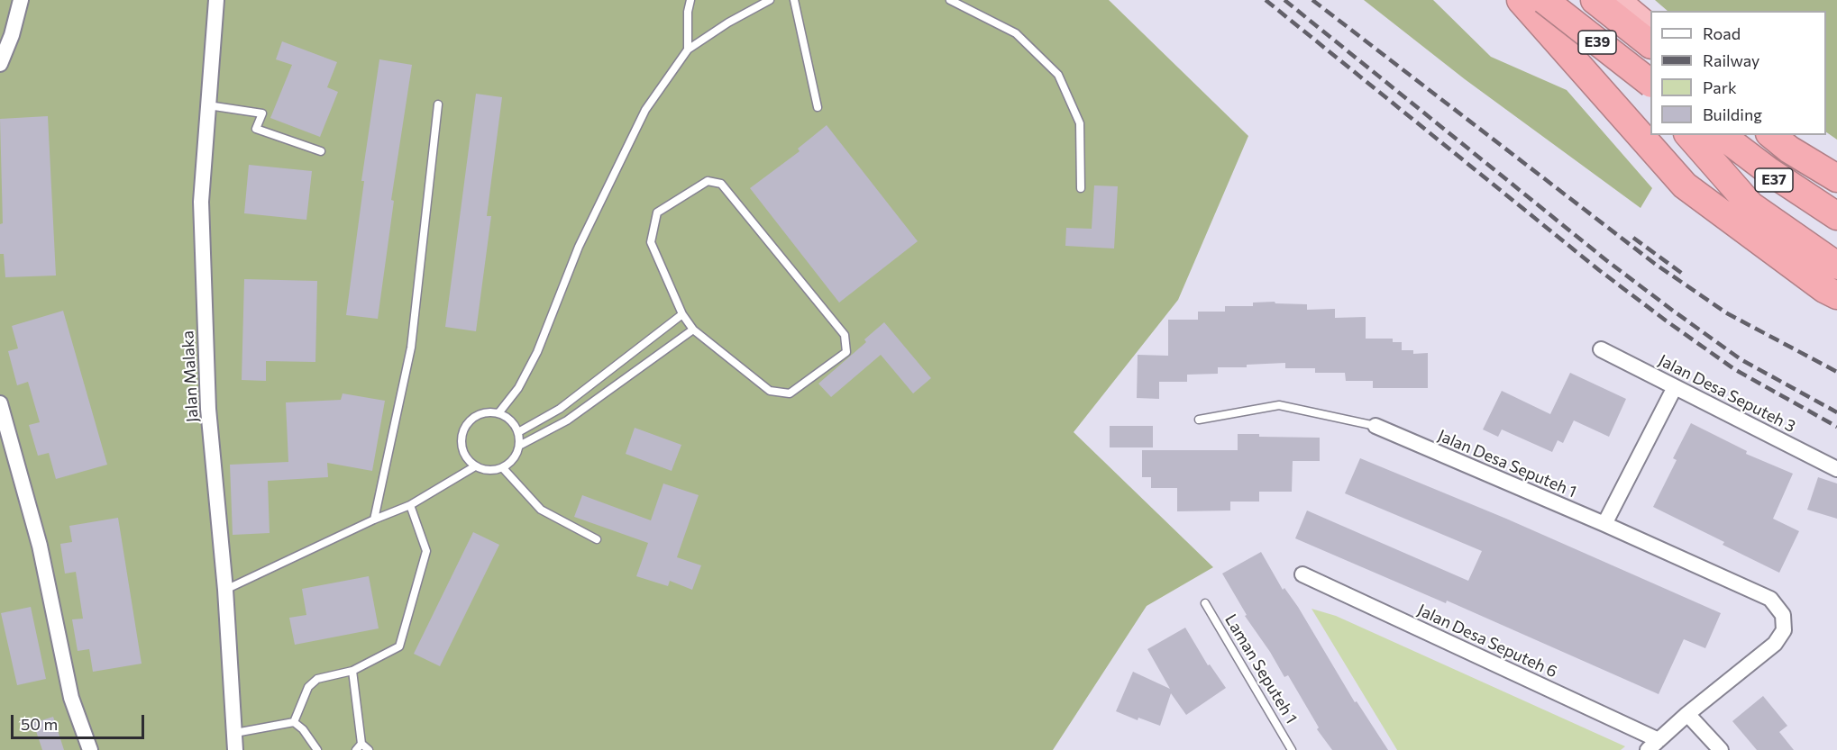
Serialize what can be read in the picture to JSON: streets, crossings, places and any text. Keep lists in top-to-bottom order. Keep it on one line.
{"streets":{"highway":["E39","E37"],"street":["Jalan Malaka","Jalan Desa Seputeh 3","Jalan Desa Seputeh 1","Jalan Desa Seputeh 6"],"lane":["Laman Seputeh 1"]},"legend":["Road","Railway","Park","Building"],"scale_bar":"50 m"}
